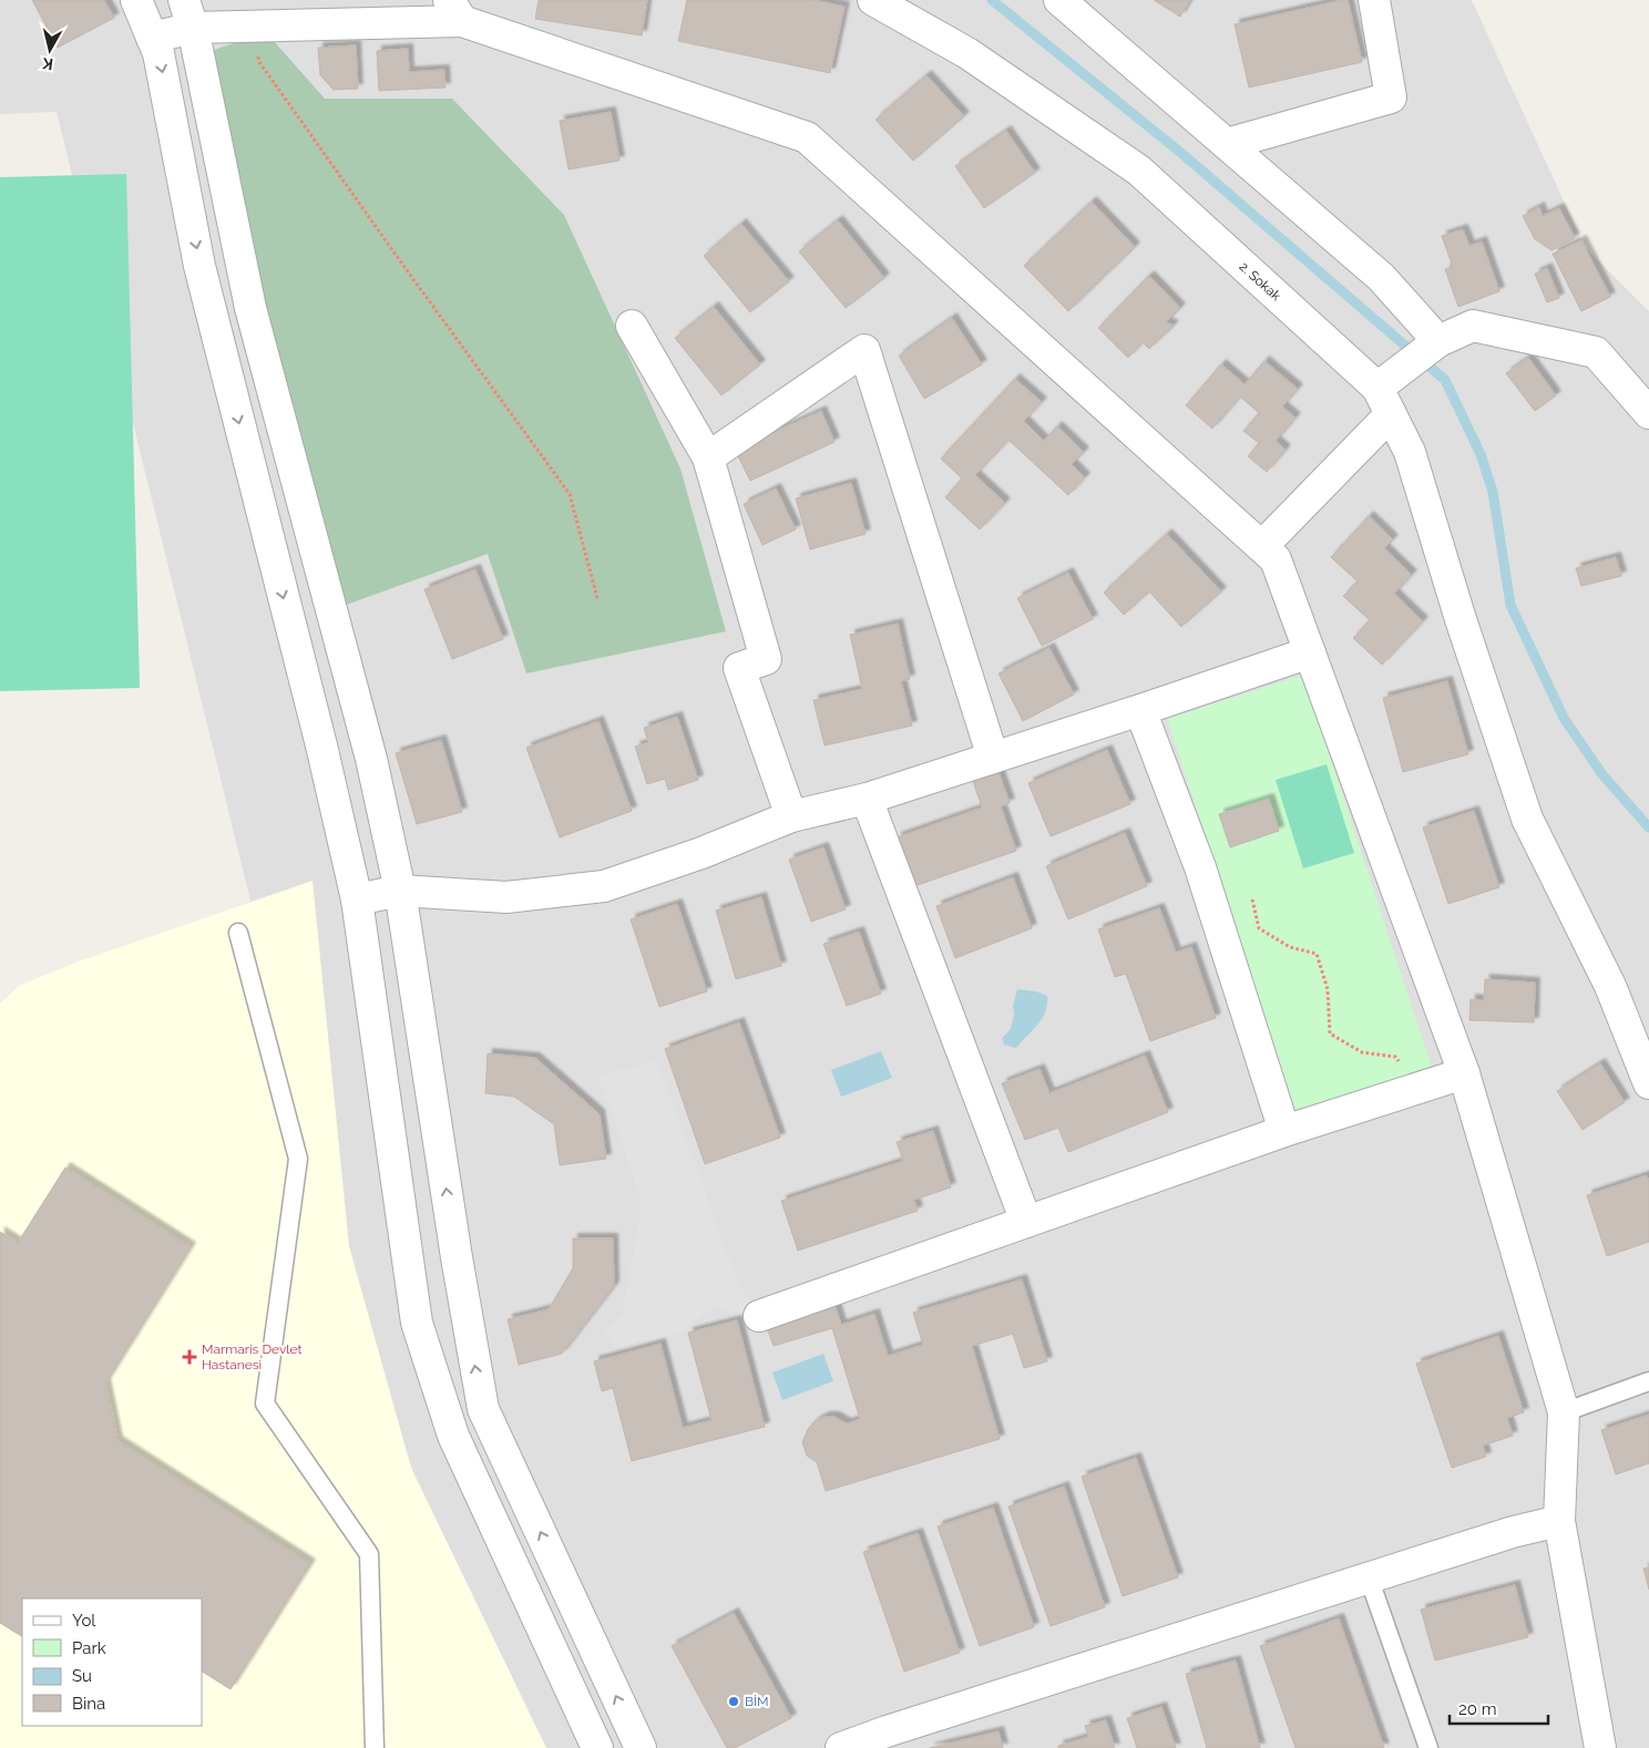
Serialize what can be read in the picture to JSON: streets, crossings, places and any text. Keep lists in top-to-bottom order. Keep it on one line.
{"streets":{"street":["2. Sokak"]},"places":{"health":["Marmaris Devlet Hastanesi"],"other":["BİM"]},"legend":["Yol","Park","Su","Bina"],"scale_bar":"20 m","north":"bottom"}
